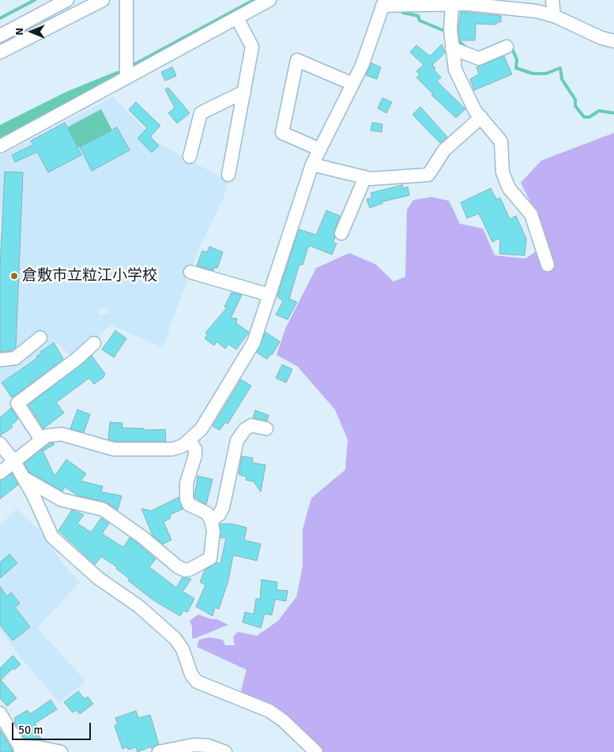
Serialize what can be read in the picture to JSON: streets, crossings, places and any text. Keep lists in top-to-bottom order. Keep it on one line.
{"places":["倉敷市立粒江小学校"],"scale_bar":"50 m","north":"left"}
